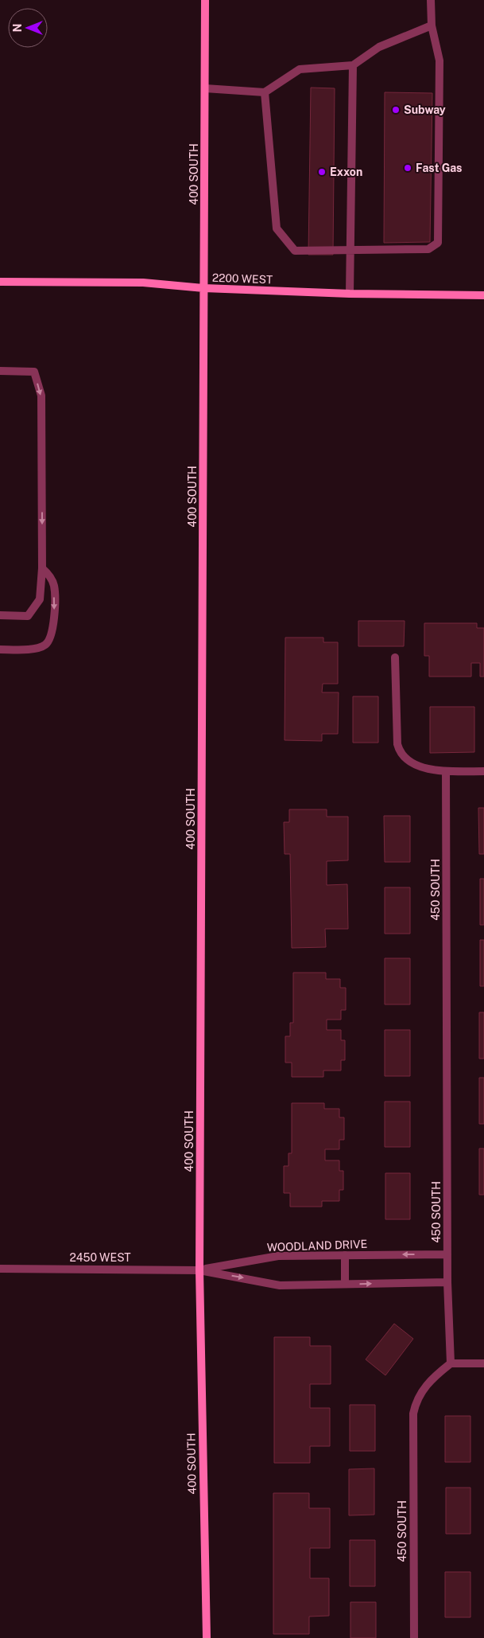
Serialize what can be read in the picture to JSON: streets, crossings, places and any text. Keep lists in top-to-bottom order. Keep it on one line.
{"streets":{"main road":["400 SOUTH","2200 WEST"],"street":["450 SOUTH","WOODLAND DRIVE","2450 WEST"]},"crossings":[["400 SOUTH","2200 WEST"],["400 SOUTH","WOODLAND DRIVE"],["400 SOUTH","2450 WEST"],["450 SOUTH","WOODLAND DRIVE"],["WOODLAND DRIVE","2450 WEST"]],"places":["Subway","Fast Gas","Exxon"],"north":"left"}
